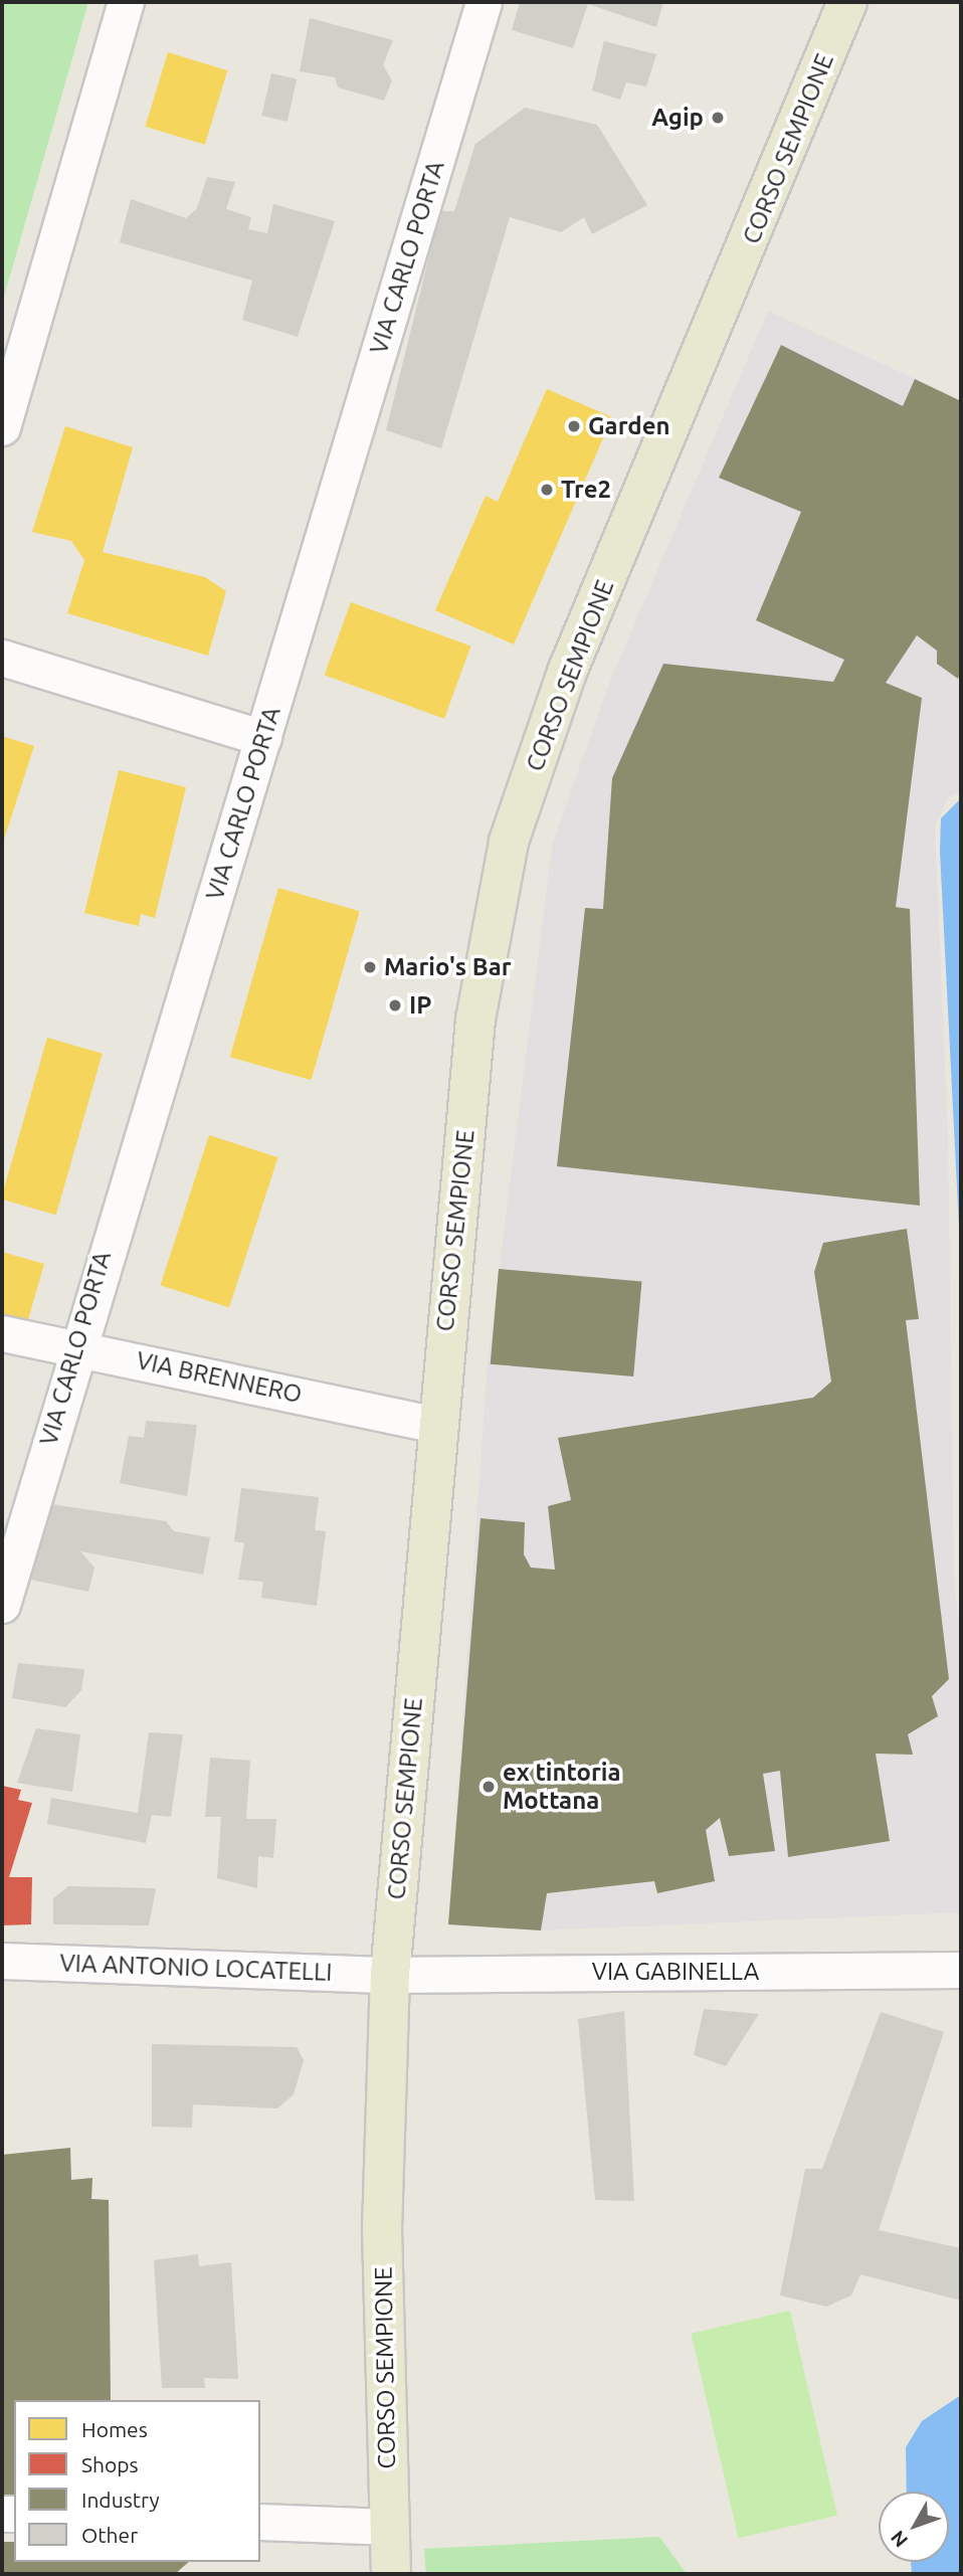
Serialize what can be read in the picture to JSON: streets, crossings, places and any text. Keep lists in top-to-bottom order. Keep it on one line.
{"streets":{"main road":["CORSO SEMPIONE"],"street":["VIA CARLO PORTA","VIA BRENNERO","VIA ANTONIO LOCATELLI","VIA GABINELLA"]},"crossings":[["CORSO SEMPIONE","VIA BRENNERO"],["CORSO SEMPIONE","VIA ANTONIO LOCATELLI"],["CORSO SEMPIONE","VIA GABINELLA"],["VIA CARLO PORTA","VIA BRENNERO"],["VIA ANTONIO LOCATELLI","VIA GABINELLA"]],"places":["Agip","Garden","Tre2","Mario's Bar","IP","ex tintoria Mottana"],"legend":["Homes","Shops","Industry","Other"],"north":"bottom left"}
